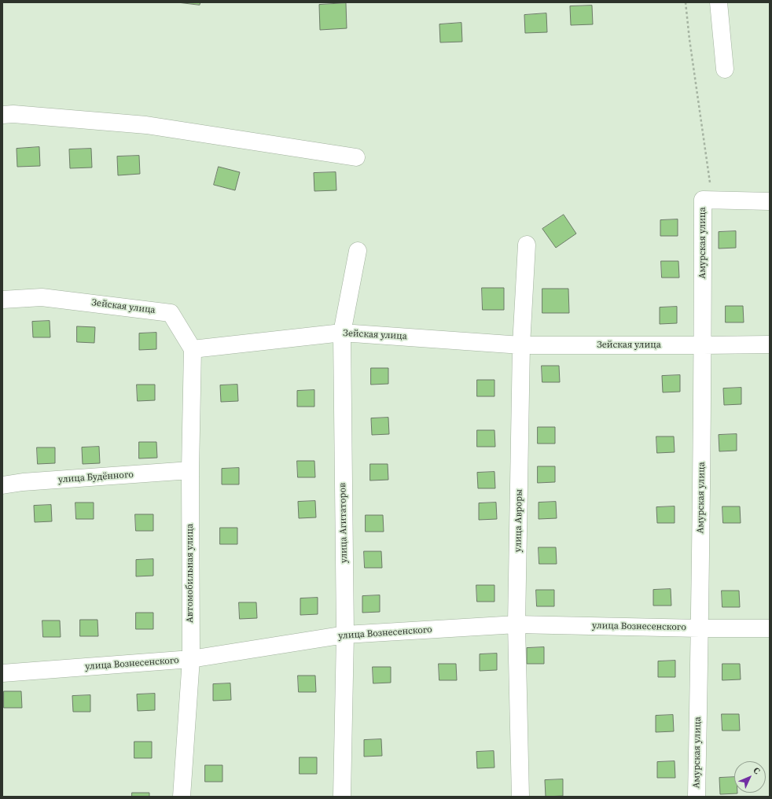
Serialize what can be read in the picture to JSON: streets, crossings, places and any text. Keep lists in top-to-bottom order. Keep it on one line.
{"streets":{"street":["Амурская улица","Зейская улица","улица Будённого","улица Авроры","улица Агитаторов","Автомобильная улица","улица Вознесенского"]},"crossings":[["Амурская улица","Зейская улица"],["Амурская улица","улица Вознесенского"],["Зейская улица","улица Авроры"],["Зейская улица","улица Агитаторов"],["Зейская улица","Автомобильная улица"],["улица Будённого","Автомобильная улица"],["улица Авроры","улица Вознесенского"],["улица Агитаторов","улица Вознесенского"],["Автомобильная улица","улица Вознесенского"]],"north":"top right"}
